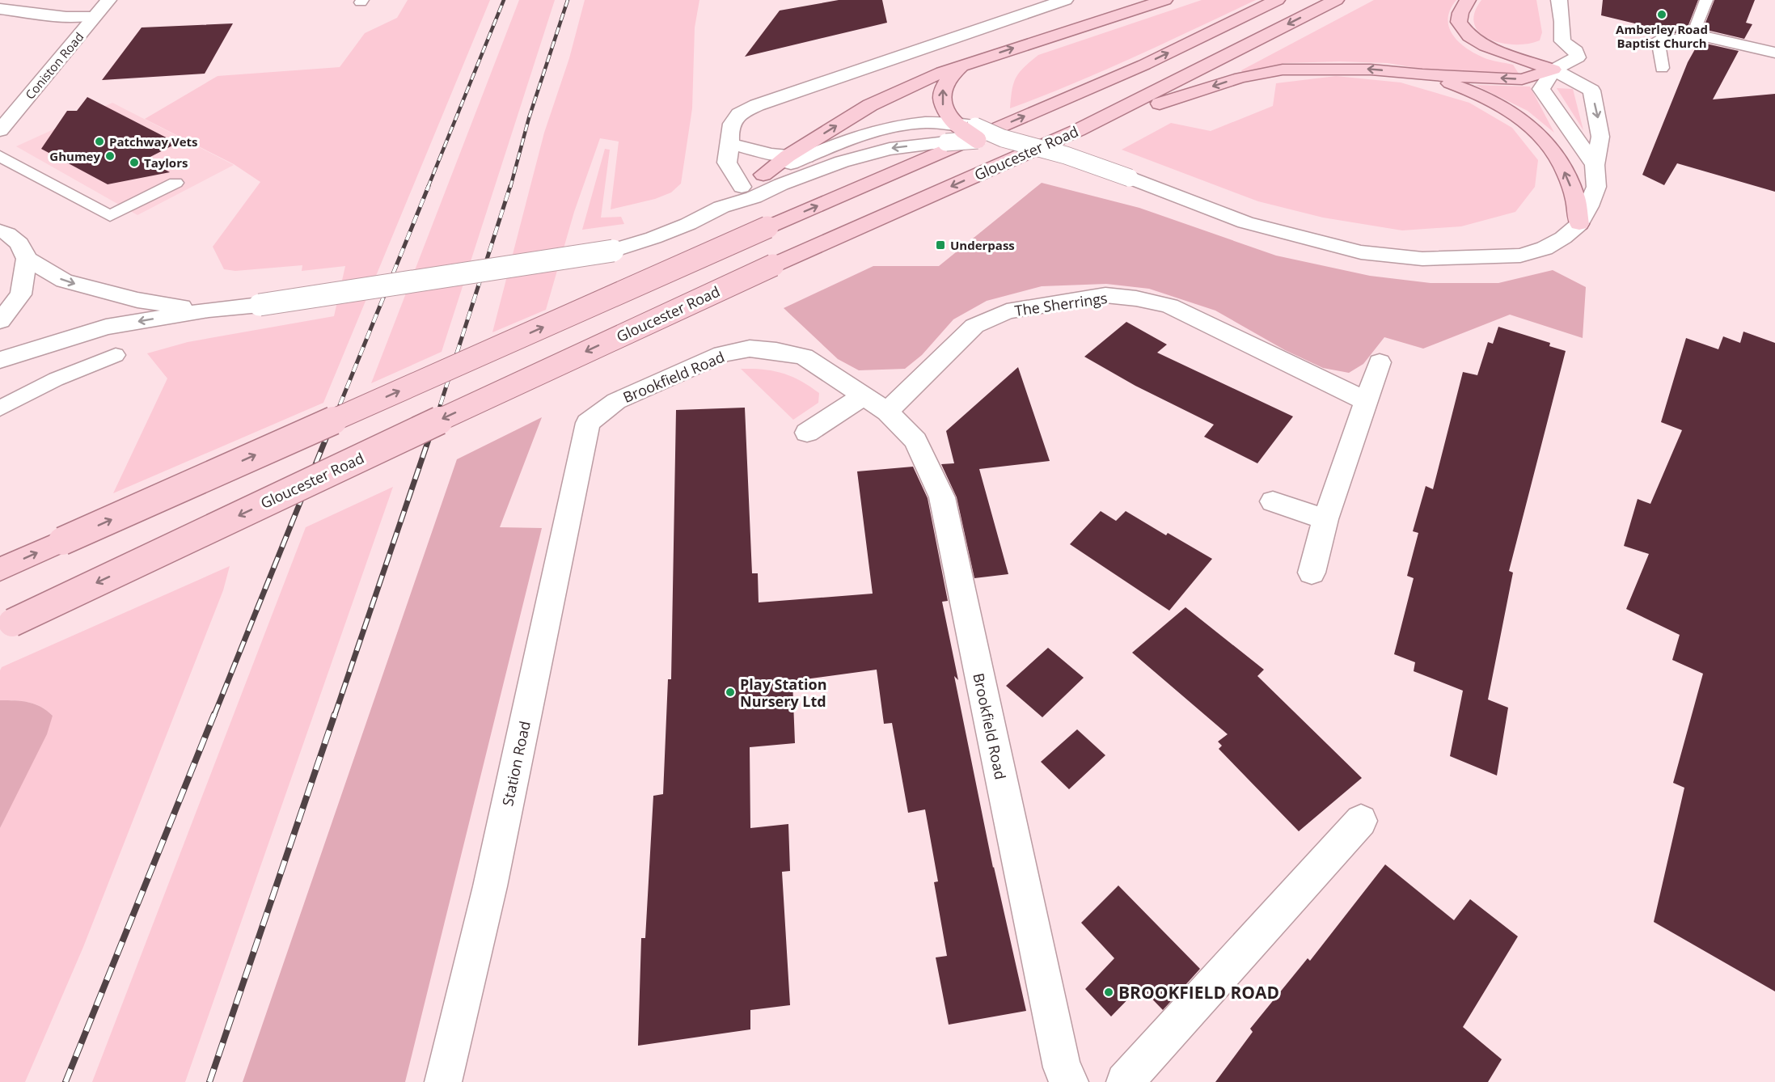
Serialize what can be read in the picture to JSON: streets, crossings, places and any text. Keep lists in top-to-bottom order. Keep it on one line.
{"streets":{"main road":["Gloucester Road"],"street":["Coniston Road","The Sherrings","Brookfield Road","Station Road"]},"crossings":[["The Sherrings","Brookfield Road"],["Brookfield Road","Station Road"]],"places":{"other":["Amberley Road Baptist Church","Patchway Vets","Ghumey","Taylors","Play Station Nursery Ltd","BROOKFIELD ROAD"],"transit":["Underpass"]}}
